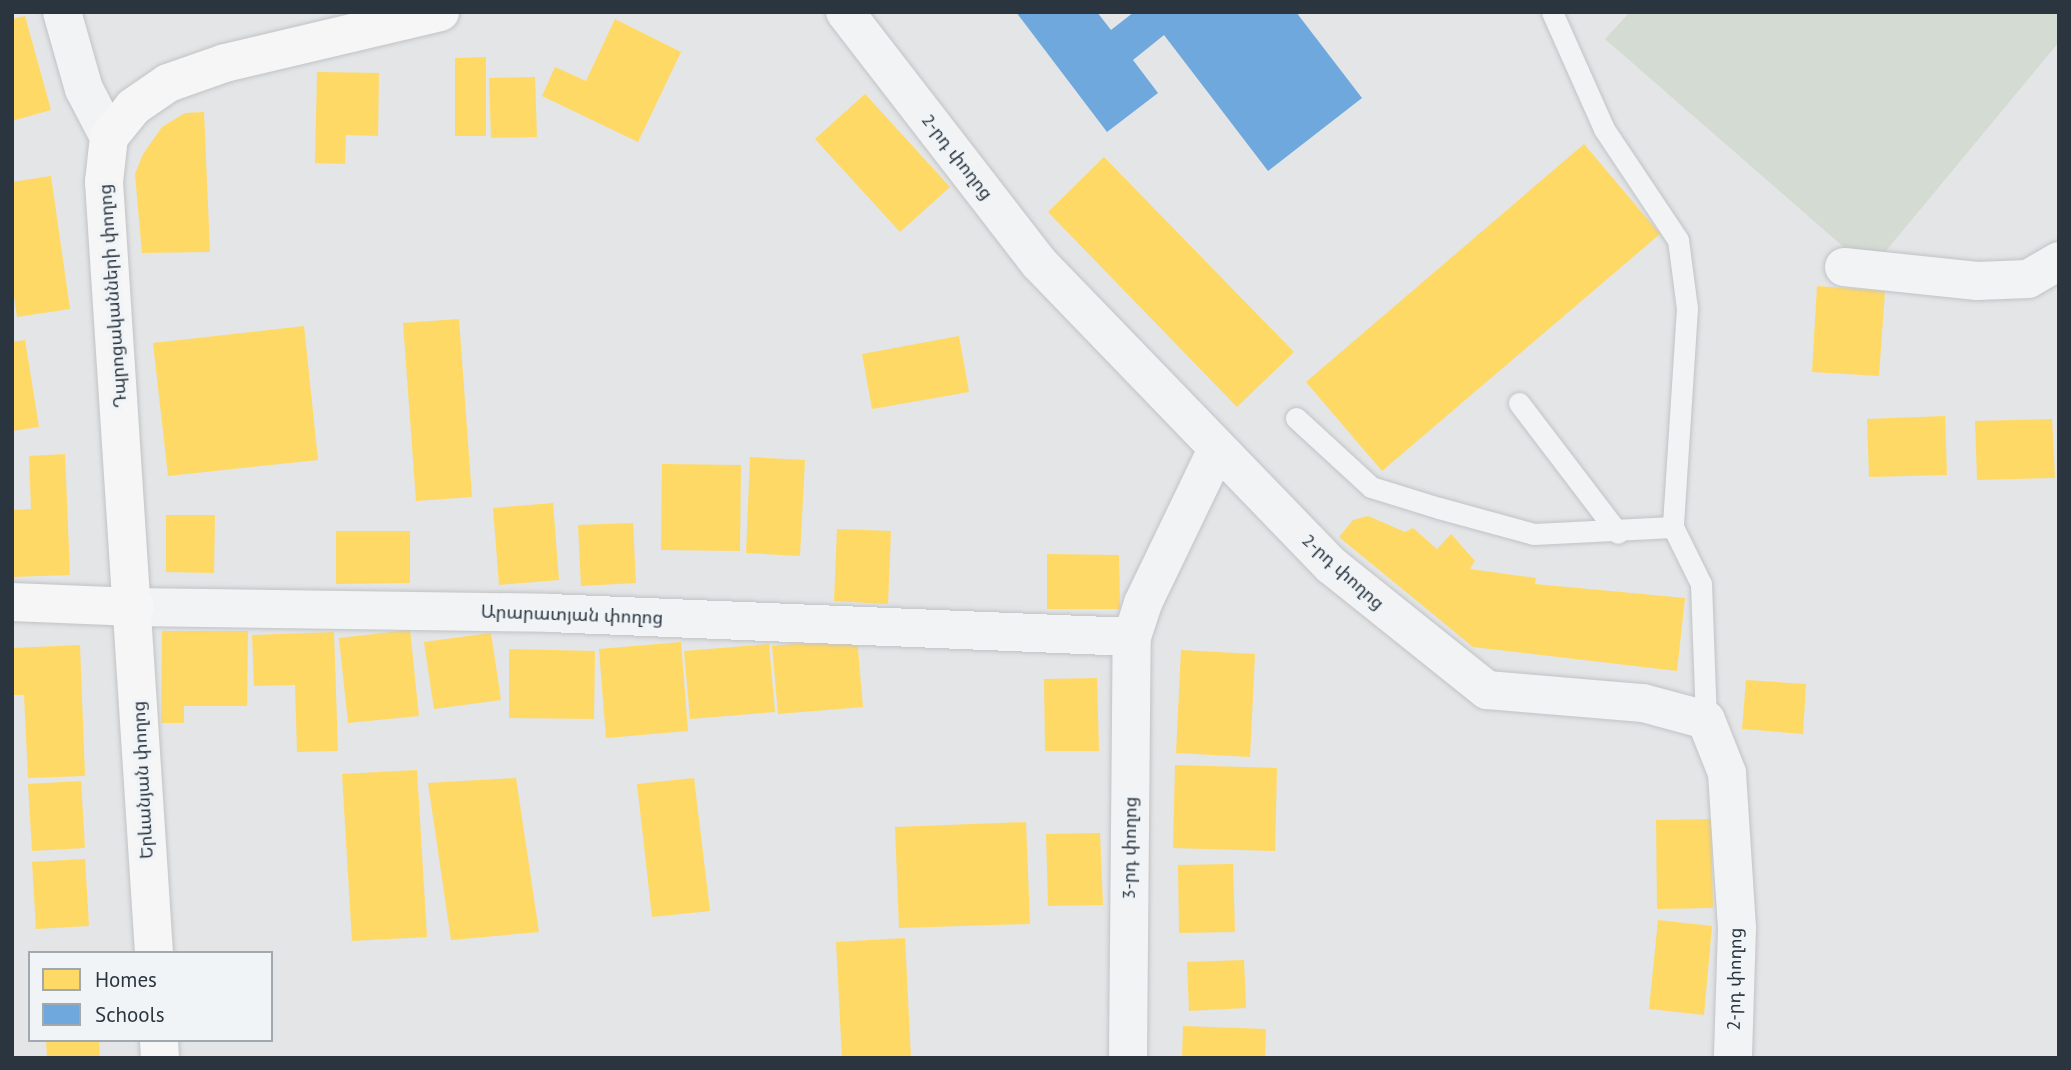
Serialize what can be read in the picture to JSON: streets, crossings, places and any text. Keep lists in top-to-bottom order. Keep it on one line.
{"streets":{"main road":["Դպրոցականների փողոց","Արարատյան փողոց","Երևանյան փողոց"],"street":["2-րդ փողոց","3-րդ փողոց"]},"crossings":[["2-րդ փողոց","3-րդ փողոց"],["Դպրոցականների փողոց","Արարատյան փողոց"],["Դպրոցականների փողոց","Երևանյան փողոց"],["Արարատյան փողոց","Երևանյան փողոց"],["Արարատյան փողոց","3-րդ փողոց"]],"legend":["Homes","Schools"]}
